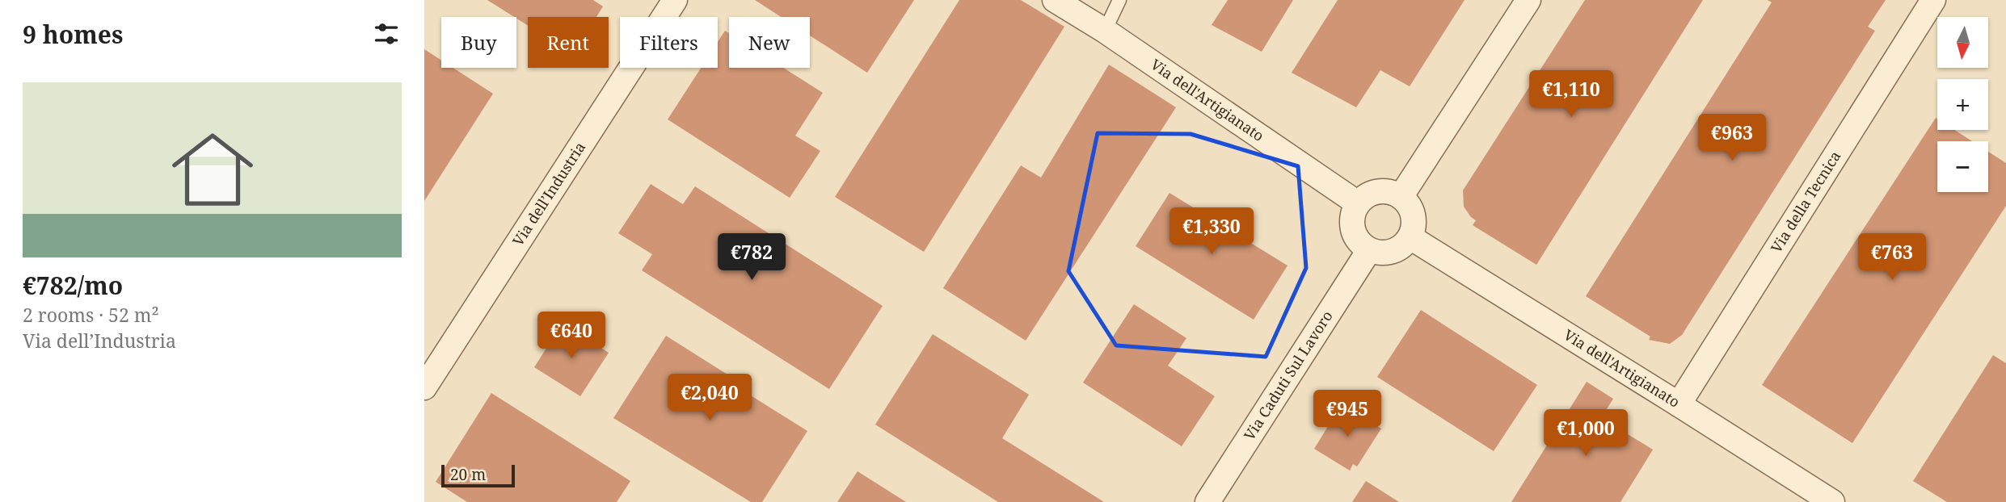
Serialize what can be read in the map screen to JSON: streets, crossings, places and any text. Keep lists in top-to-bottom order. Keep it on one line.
{"streets":{"street":["Via dell'Artigianato","Via dell’Industria","Via della Tecnica","Via Caduti Sul Lavoro"]},"crossings":[["Via dell'Artigianato","Via della Tecnica"],["Via dell'Artigianato","Via Caduti Sul Lavoro"]],"scale_bar":"20 m","north":"bottom","page":{"heading":"9 homes","map_buttons":["+","−"],"chip":["Buy","Rent","Filters","New"],"list":[{"name":"€782/mo","note":"2 rooms · 52 m² · Via dell’Industria"}],"price":["€1,110","€963","€1,330","€782","€763","€640","€2,040","€945","€1,000"],"scale":"20 m"}}
